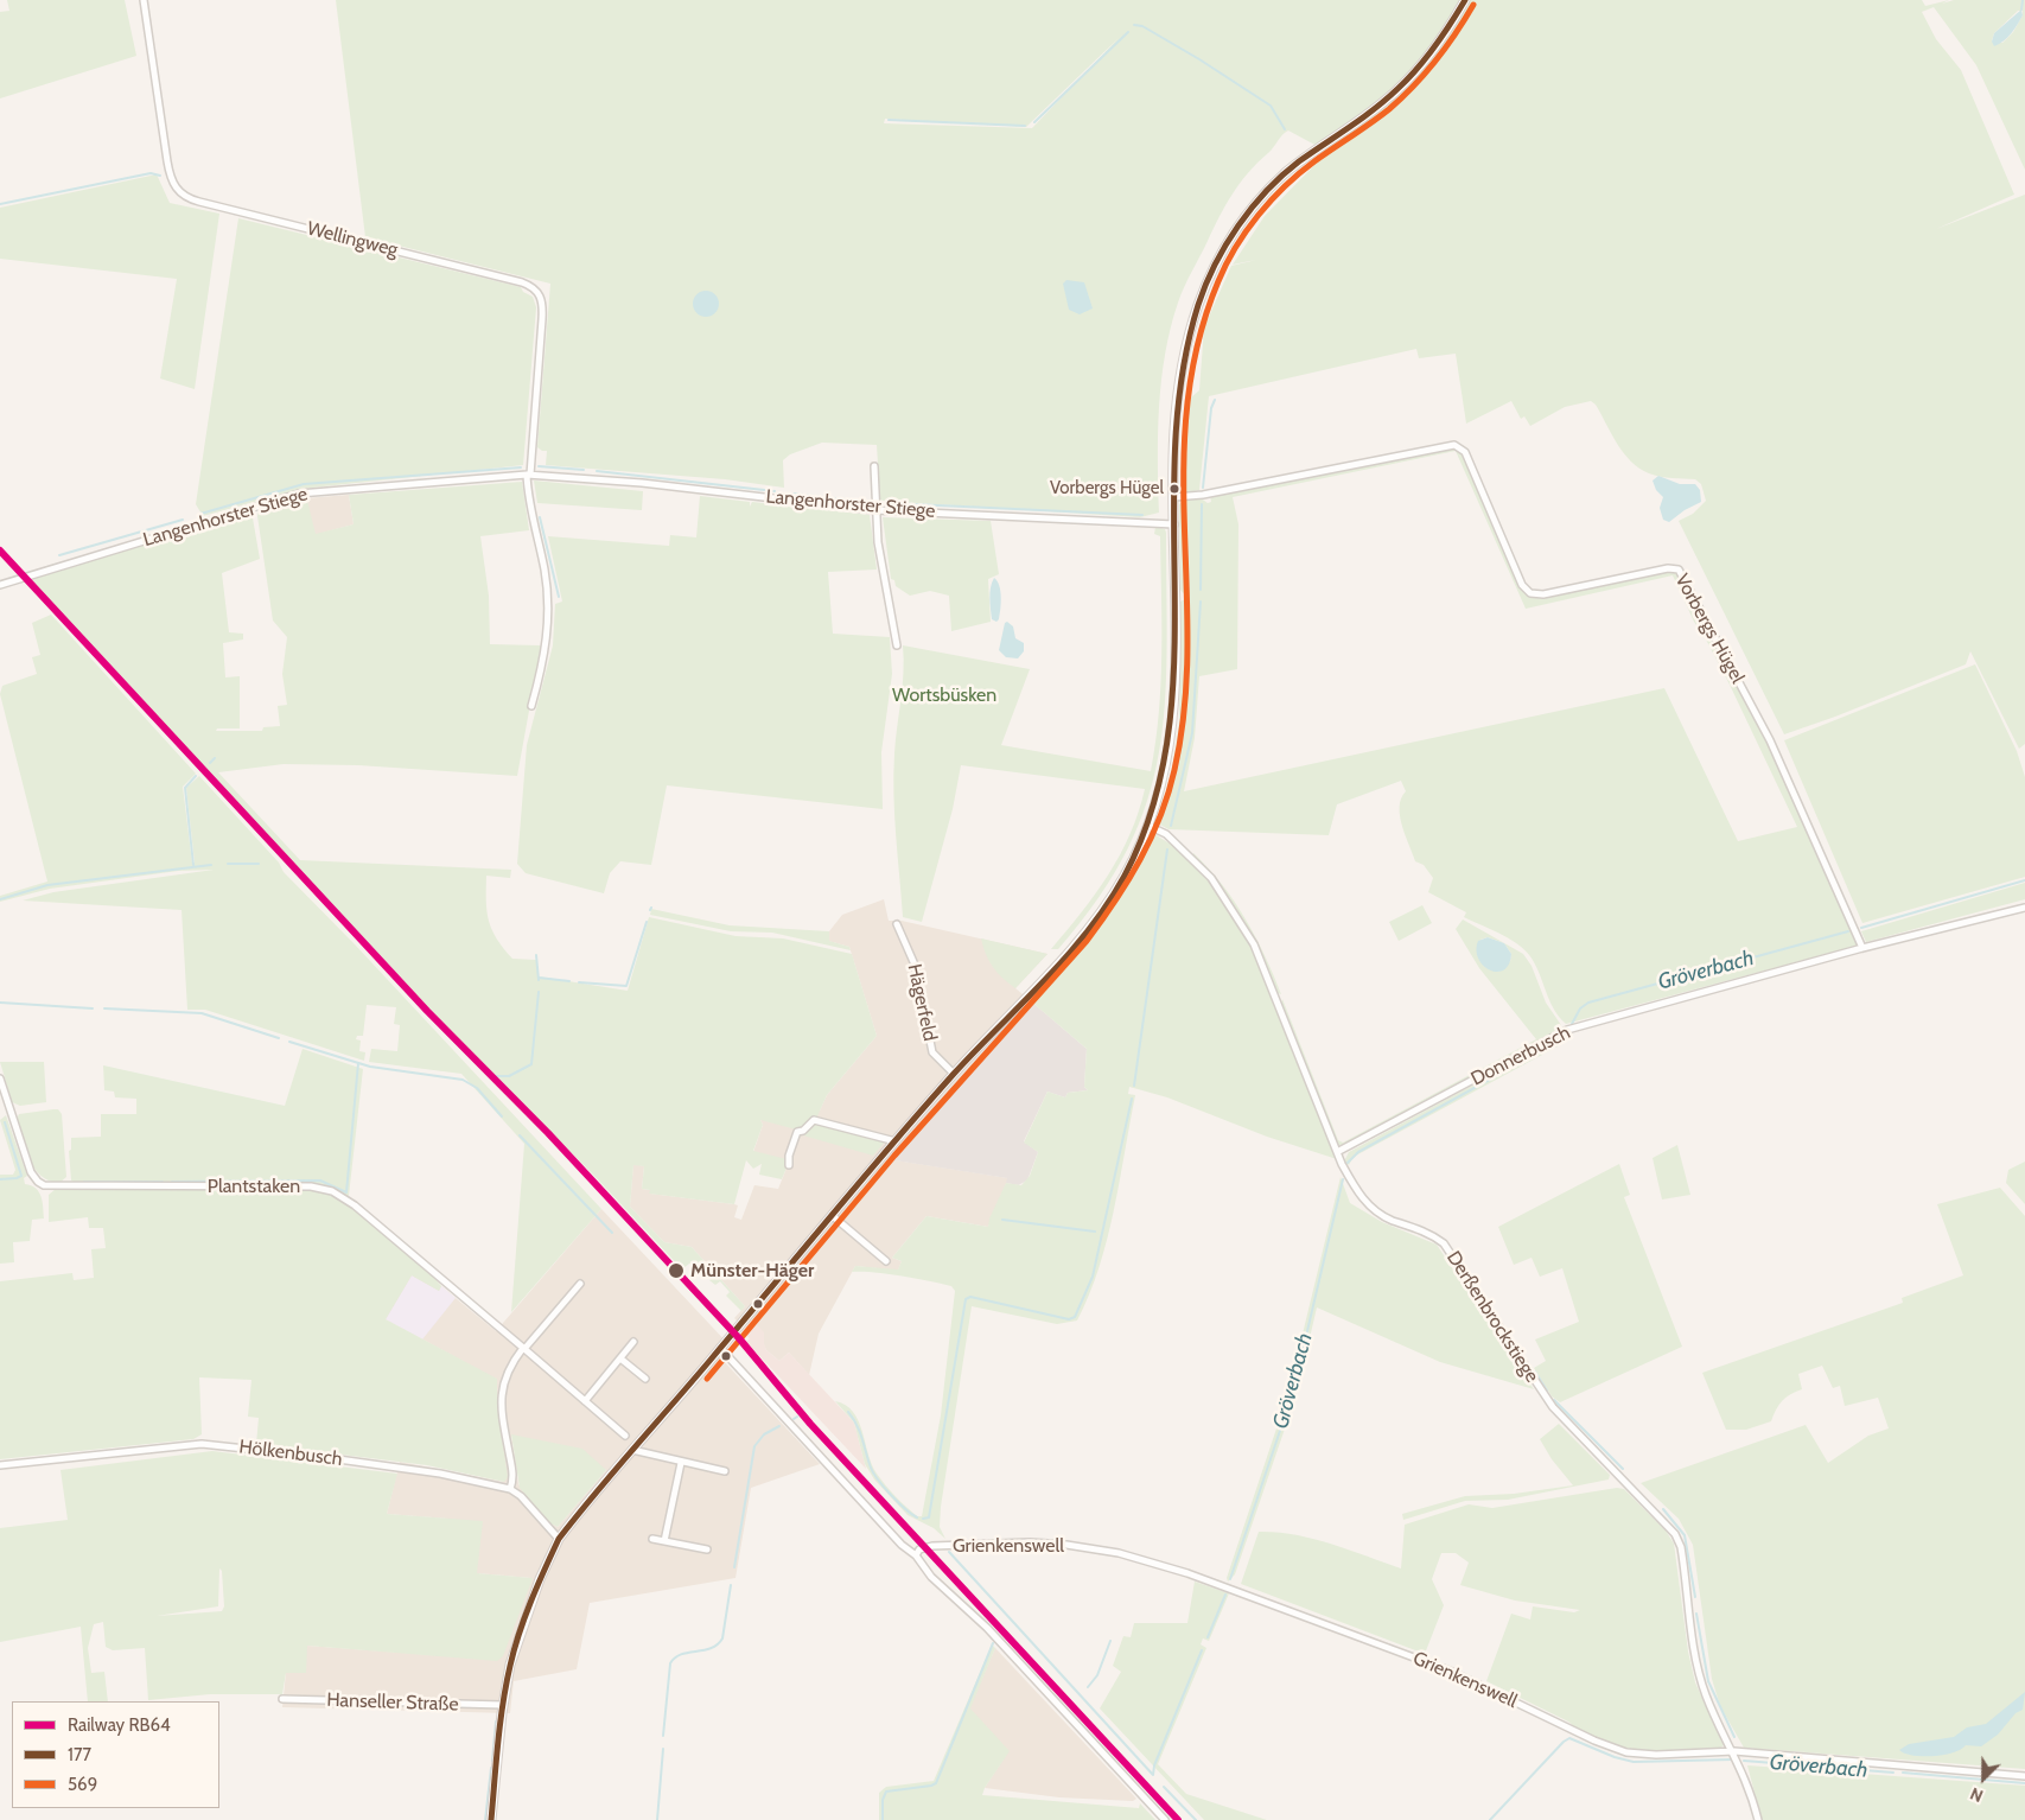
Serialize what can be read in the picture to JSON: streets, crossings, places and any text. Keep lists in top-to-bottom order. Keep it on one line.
{"streets":{"street":["Wellingweg","Langenhorster Stiege","Vorbergs Hügel","Hägerfeld","Donnerbusch","Plantstaken","Derßenbrockstiege","Hölkenbusch","Grienkenswell","Hanseller Straße"]},"crossings":[["Wellingweg","Langenhorster Stiege"],["Vorbergs Hügel","Donnerbusch"],["Donnerbusch","Derßenbrockstiege"],["Derßenbrockstiege","Grienkenswell"]],"water":["Gröverbach"],"parks":["Wortsbüsken"],"places":["Vorbergs Hügel","Münster-Häger"],"lines":["transit line 177","transit line 569","rail line RB64"],"legend":["Railway RB64","177","569"],"north":"bottom left"}
